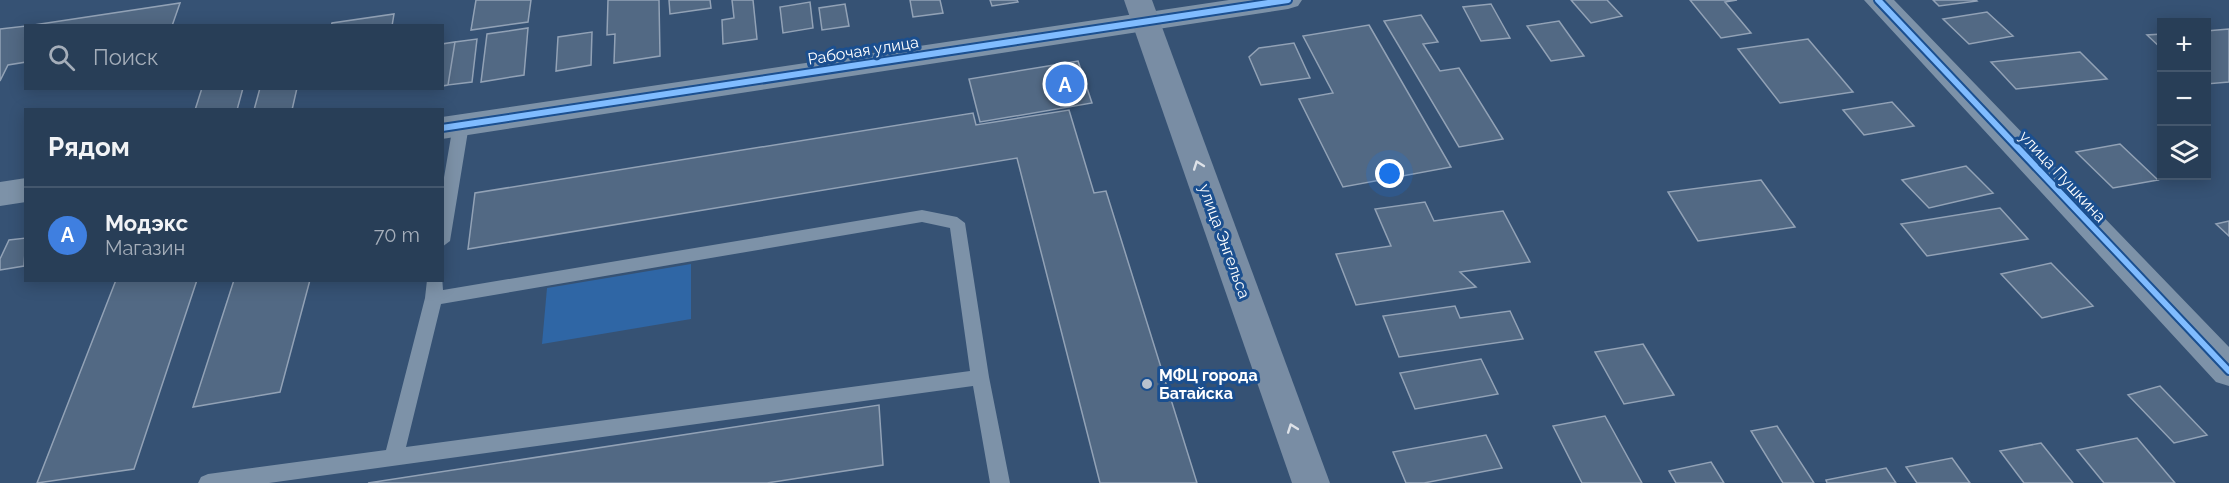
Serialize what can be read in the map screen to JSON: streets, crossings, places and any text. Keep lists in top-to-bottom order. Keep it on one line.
{"streets":{"main road":["улица Энгельса"],"street":["Рабочая улица","улица Пушкина"]},"crossings":[["Рабочая улица","улица Энгельса"]],"one_way":["улица Энгельса"],"places":["МФЦ города Батайска"],"page":{"map_buttons":["+","−"],"search":"Поиск","pins":"A","heading":"Рядом","list":[{"mark":"A","name":"Модэкс","note":"Магазин","value":"70 m"}]}}
